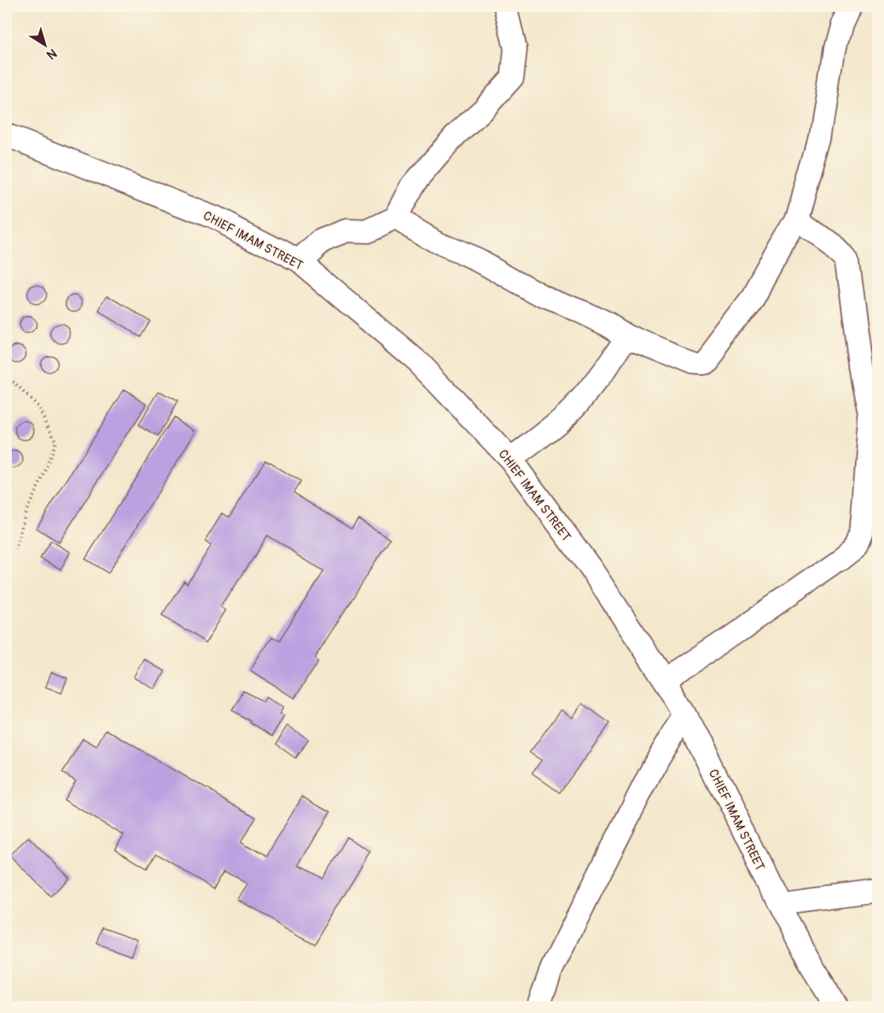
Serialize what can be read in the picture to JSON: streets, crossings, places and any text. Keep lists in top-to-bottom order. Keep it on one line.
{"streets":{"street":["CHIEF IMAM STREET"]},"north":"bottom right"}
